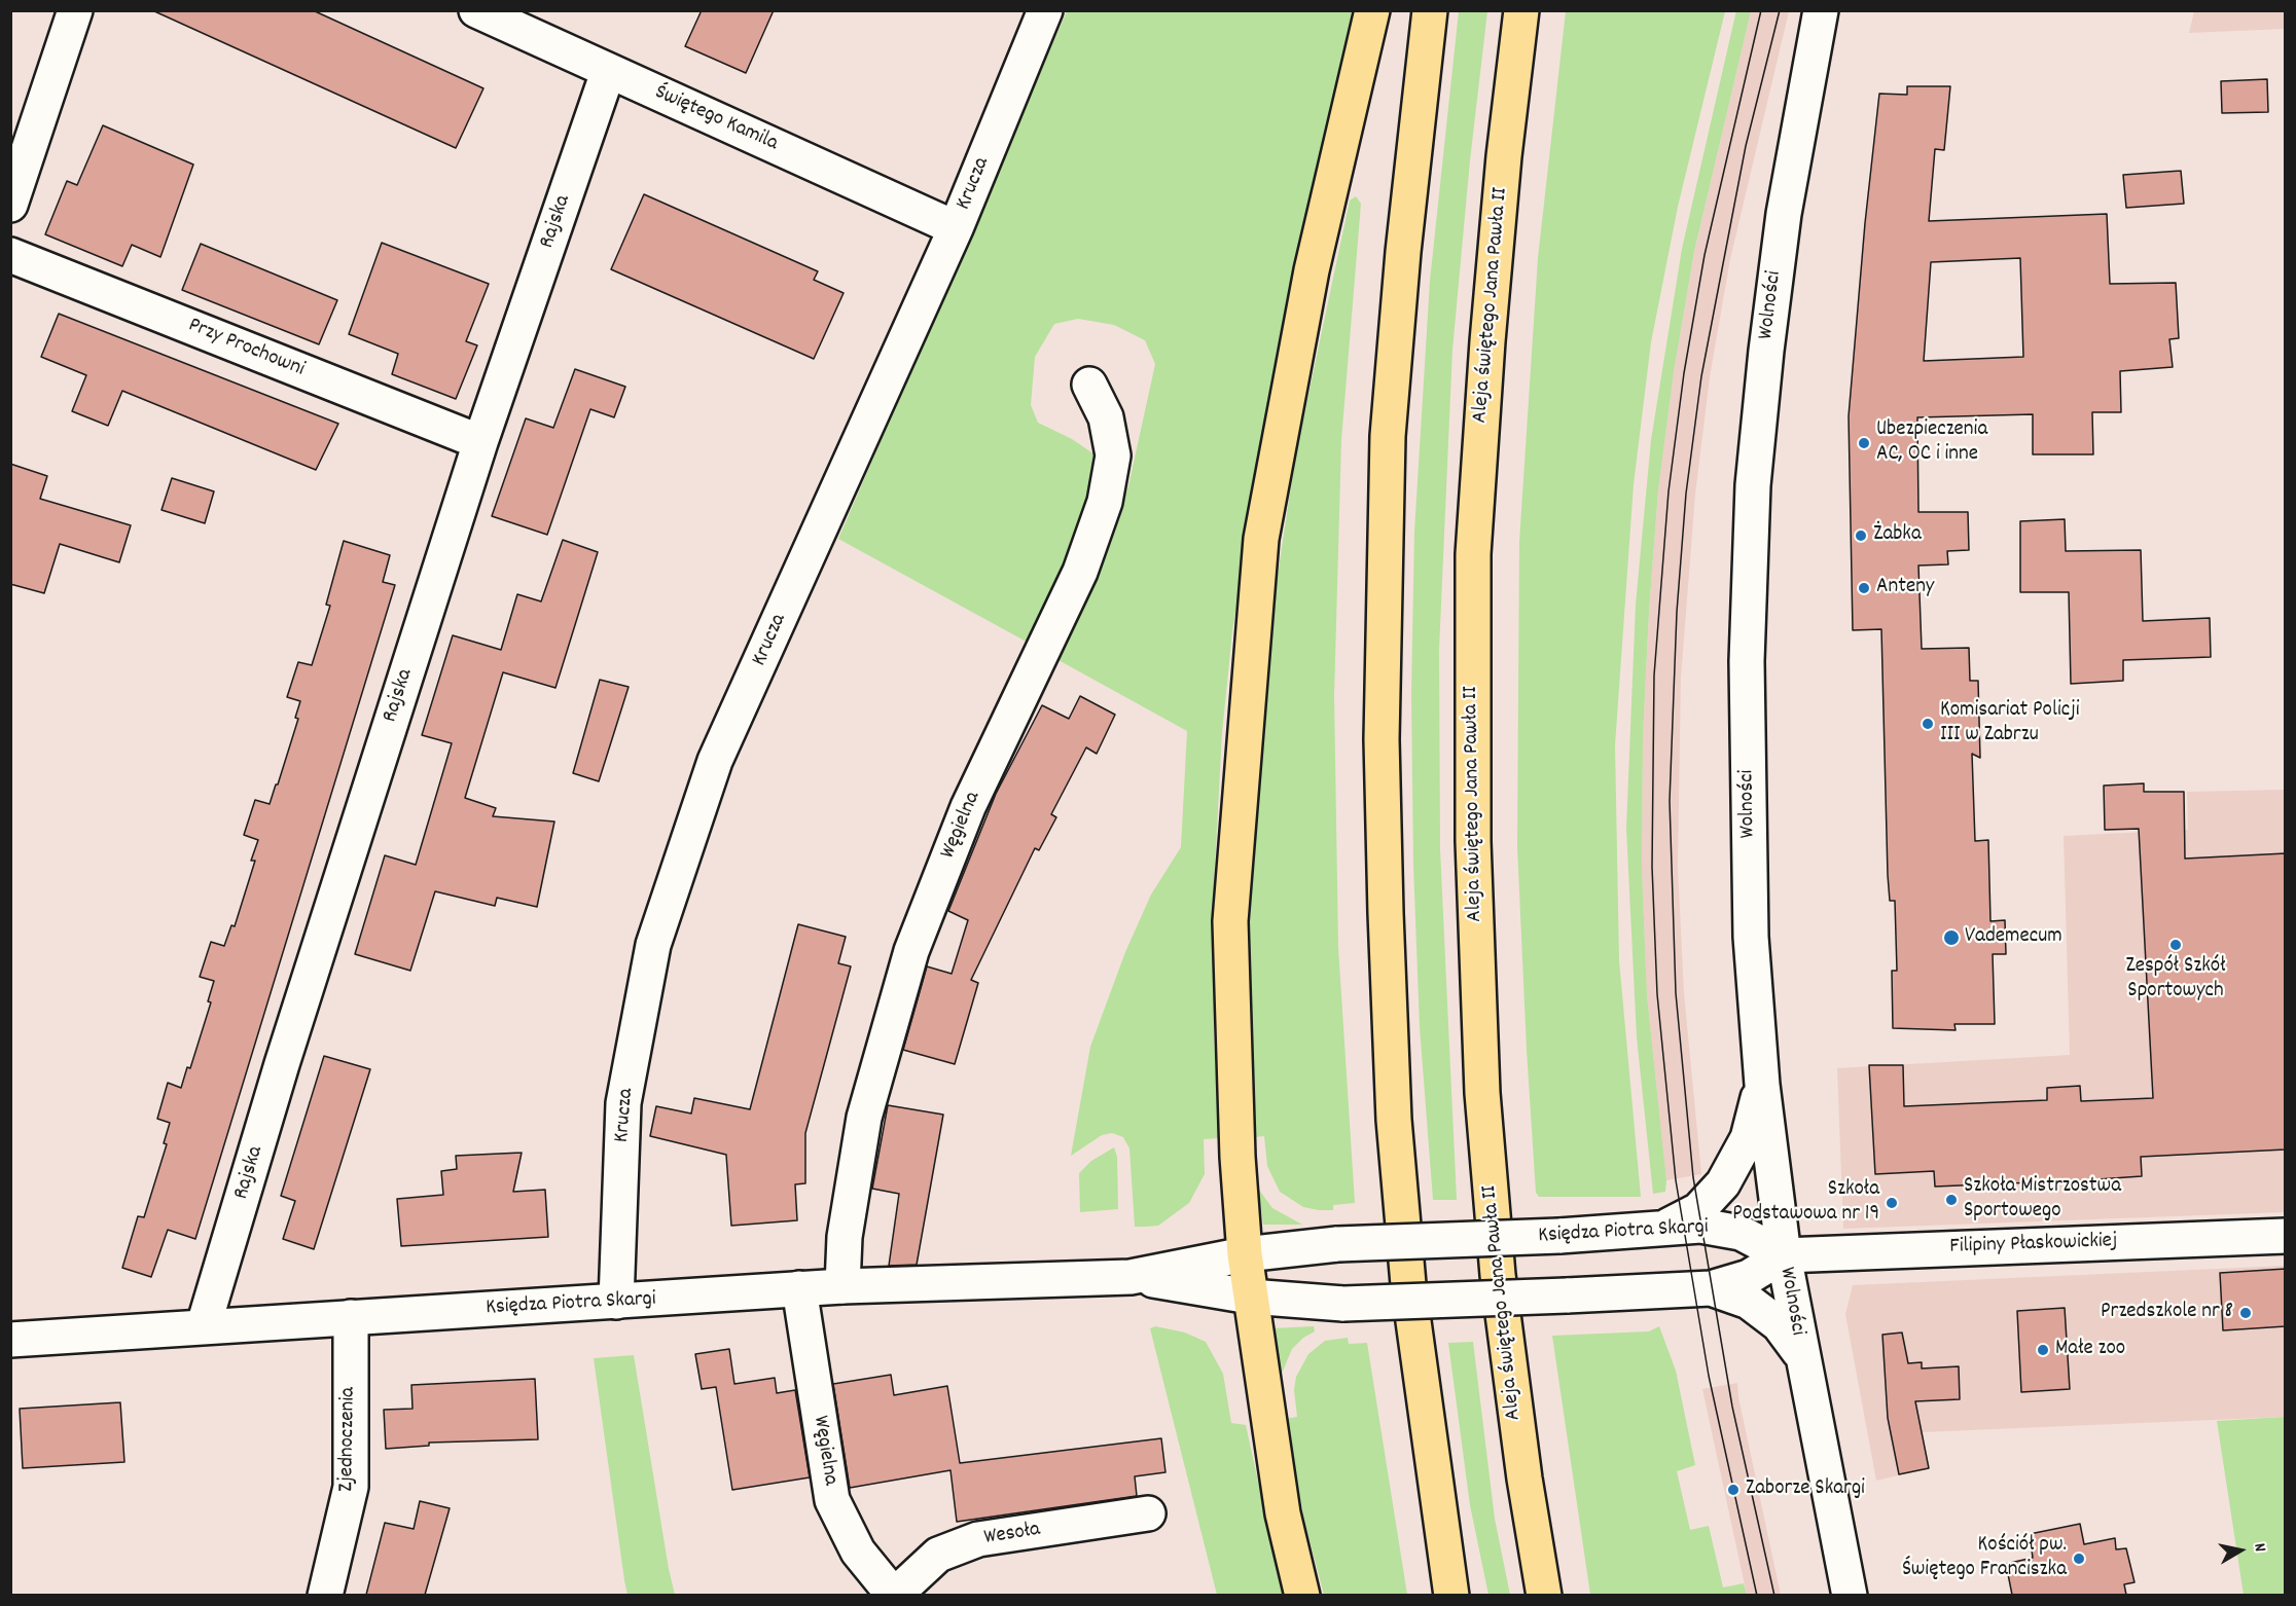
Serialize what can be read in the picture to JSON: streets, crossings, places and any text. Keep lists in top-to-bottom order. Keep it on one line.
{"streets":{"main road":["Aleja świętego Jana Pawła II"],"street":["Świętego Kamila","Krucza","Rajska","Wolności","Przy Prochowni","Węgielna","Księdza Piotra Skargi","Filipiny Płaskowickiej","Zjednoczenia","Wesoła"]},"crossings":[["Świętego Kamila","Krucza"],["Świętego Kamila","Rajska"],["Krucza","Księdza Piotra Skargi"],["Rajska","Przy Prochowni"],["Rajska","Księdza Piotra Skargi"],["Wolności","Księdza Piotra Skargi"],["Wolności","Filipiny Płaskowickiej"],["Węgielna","Księdza Piotra Skargi"],["Węgielna","Wesoła"],["Księdza Piotra Skargi","Filipiny Płaskowickiej"],["Księdza Piotra Skargi","Zjednoczenia"]],"places":["Ubezpieczenia AC, OC i inne","Żabka","Anteny","Komisariat Policji III w Zabrzu","Vademecum","Zespół Szkół Sportowych","Szkoła Mistrzostwa Sportowego","Szkoła Podstawowa nr 19","Przedszkole nr 8","Małe zoo","Zaborze Skargi","Kościół pw. Świętego Franciszka"],"north":"right"}
